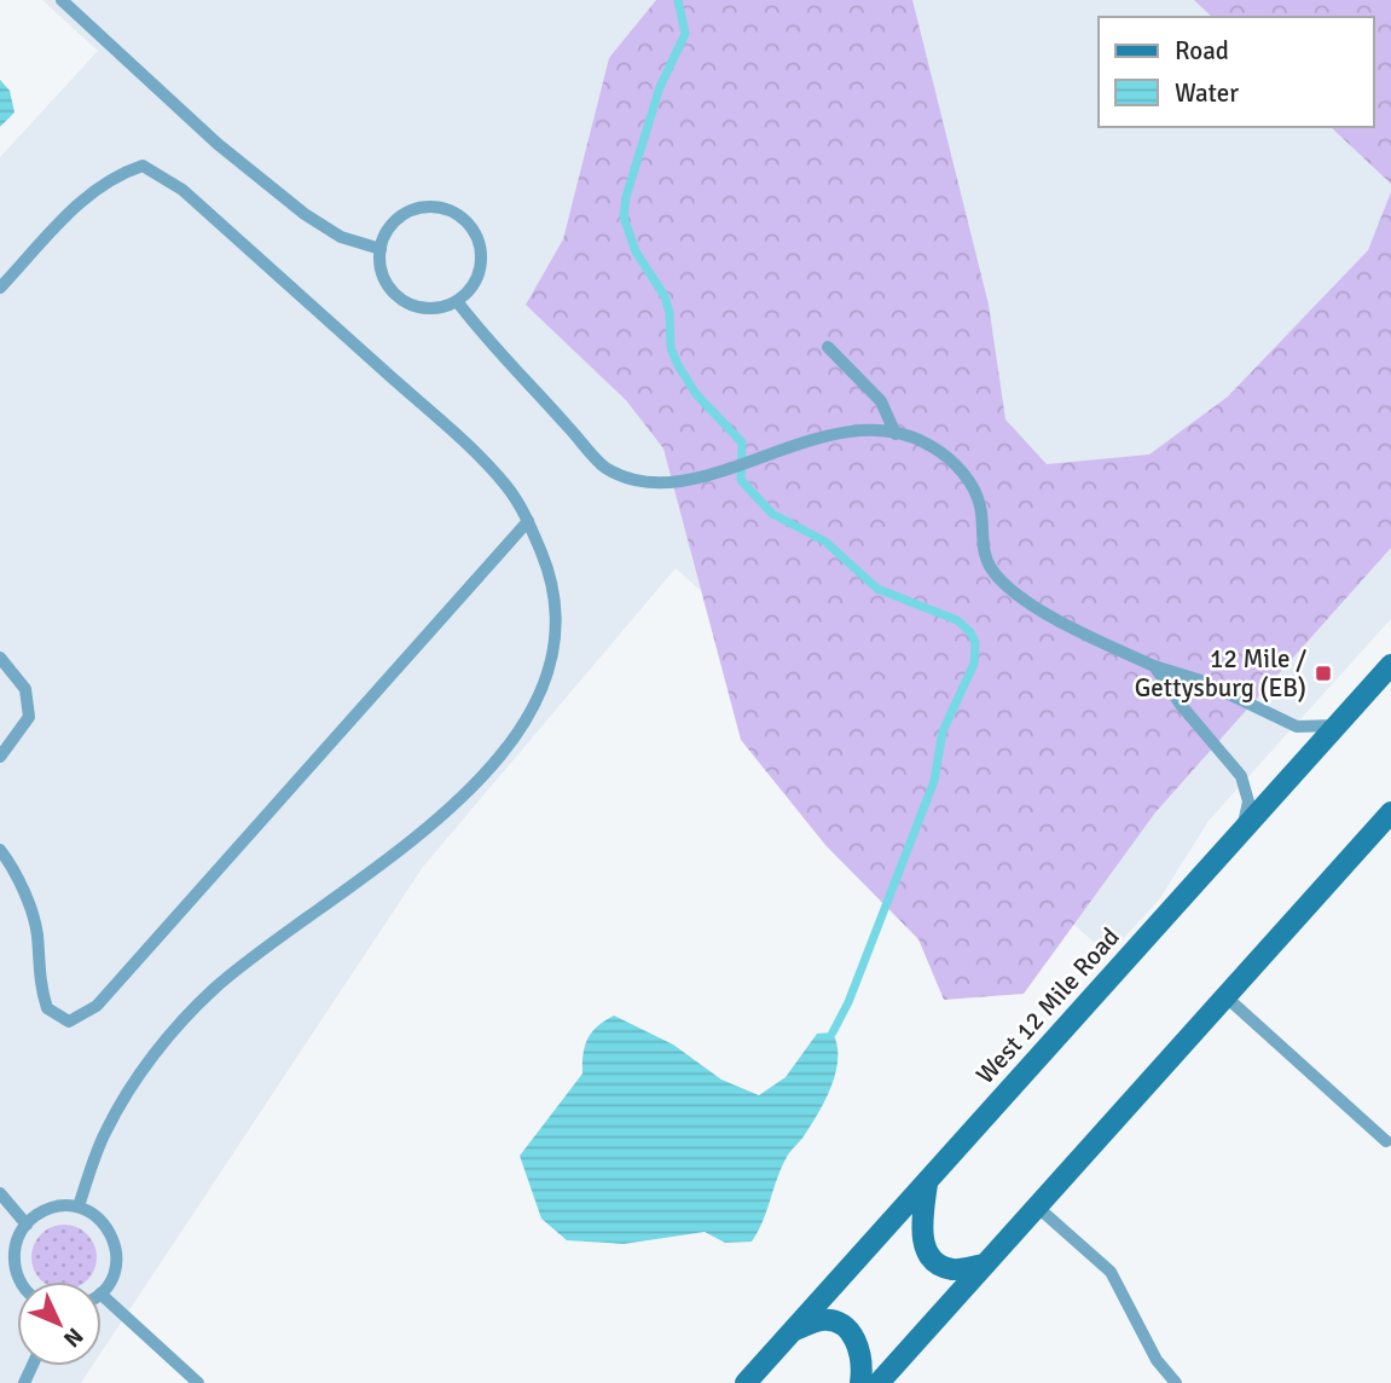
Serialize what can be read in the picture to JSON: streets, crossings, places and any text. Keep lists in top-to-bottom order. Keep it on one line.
{"streets":{"main road":["West 12 Mile Road"]},"places":{"transit":["12 Mile / Gettysburg (EB)"]},"legend":["Road","Water"],"north":"bottom right"}
